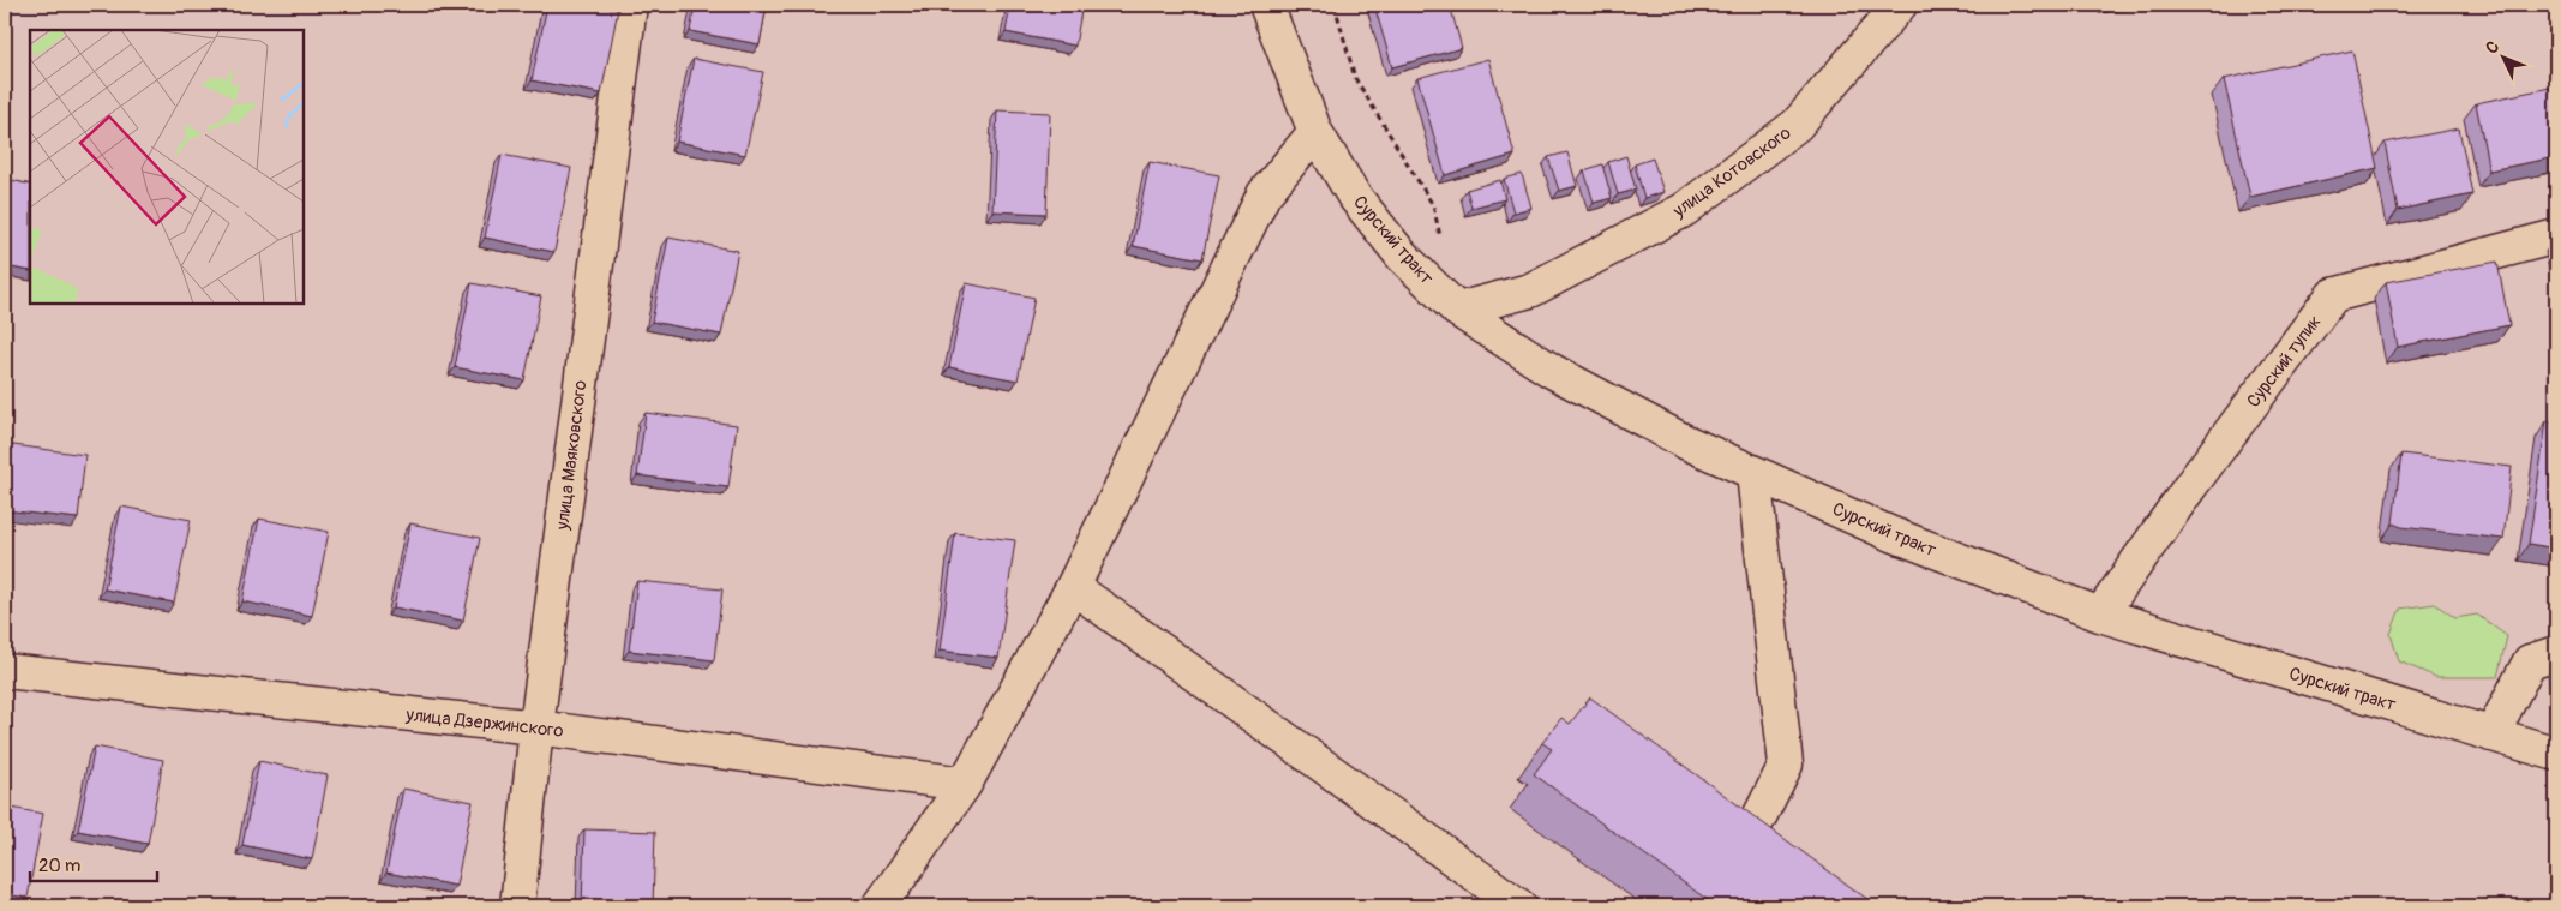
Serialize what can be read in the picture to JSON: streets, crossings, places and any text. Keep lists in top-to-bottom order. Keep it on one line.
{"streets":{"street":["улица Котовского","Сурский тракт","Сурский тупик","улица Маяковского","улица Дзержинского"]},"crossings":[["улица Котовского","Сурский тракт"],["Сурский тракт","Сурский тупик"],["улица Маяковского","улица Дзержинского"]],"scale_bar":"20 m","north":"top left"}
